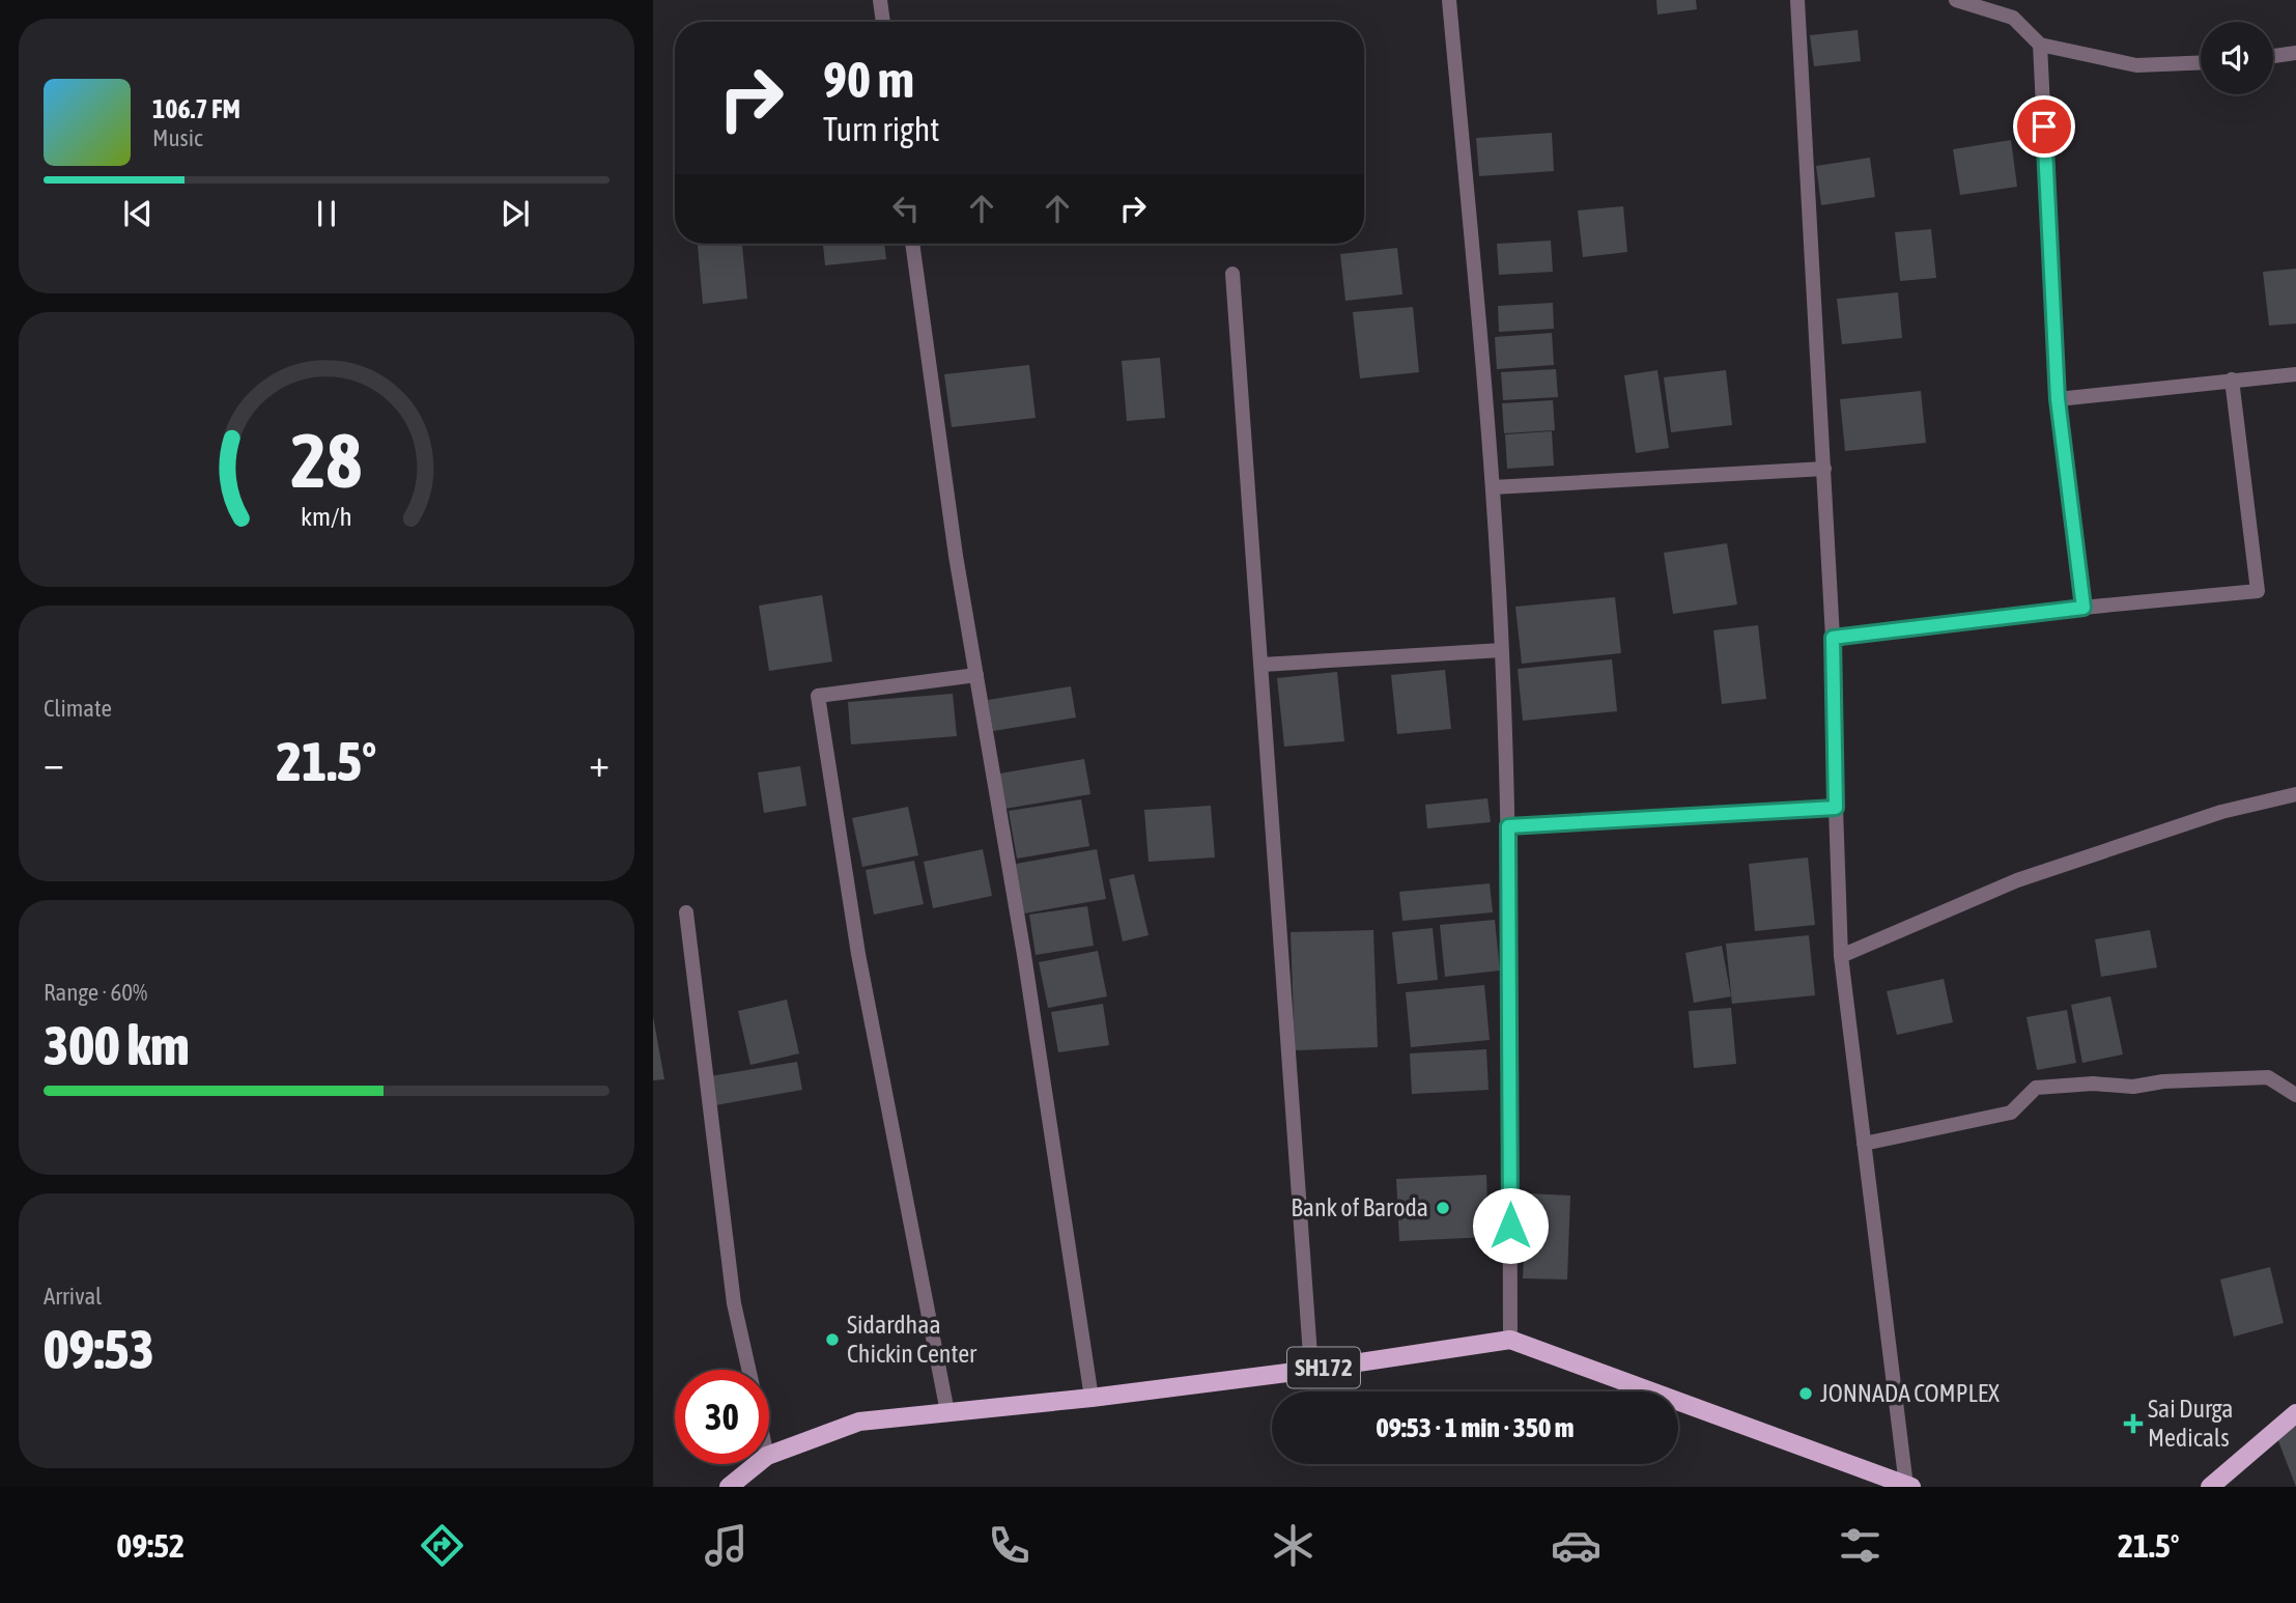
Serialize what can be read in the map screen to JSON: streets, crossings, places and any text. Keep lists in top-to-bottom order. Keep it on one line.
{"streets":{"main road":["SH172"]},"places":{"other":["Bank of Baroda","Sidardhaa Chickin Center","JONNADA COMPLEX"],"health":["Sai Durga Medicals"]},"page":{"turn":["90 m","Turn right"],"song":["106.7 FM","Music"],"tile":["Climate",["Range · 60%","300 km"],["Arrival","09:53"]],"heat":["−","21.5°","+"],"limit":"30","trip":"09:53 · 1 min · 350 m","tabs":["09:52","21.5°"],"gauge":["28","km/h"]}}
